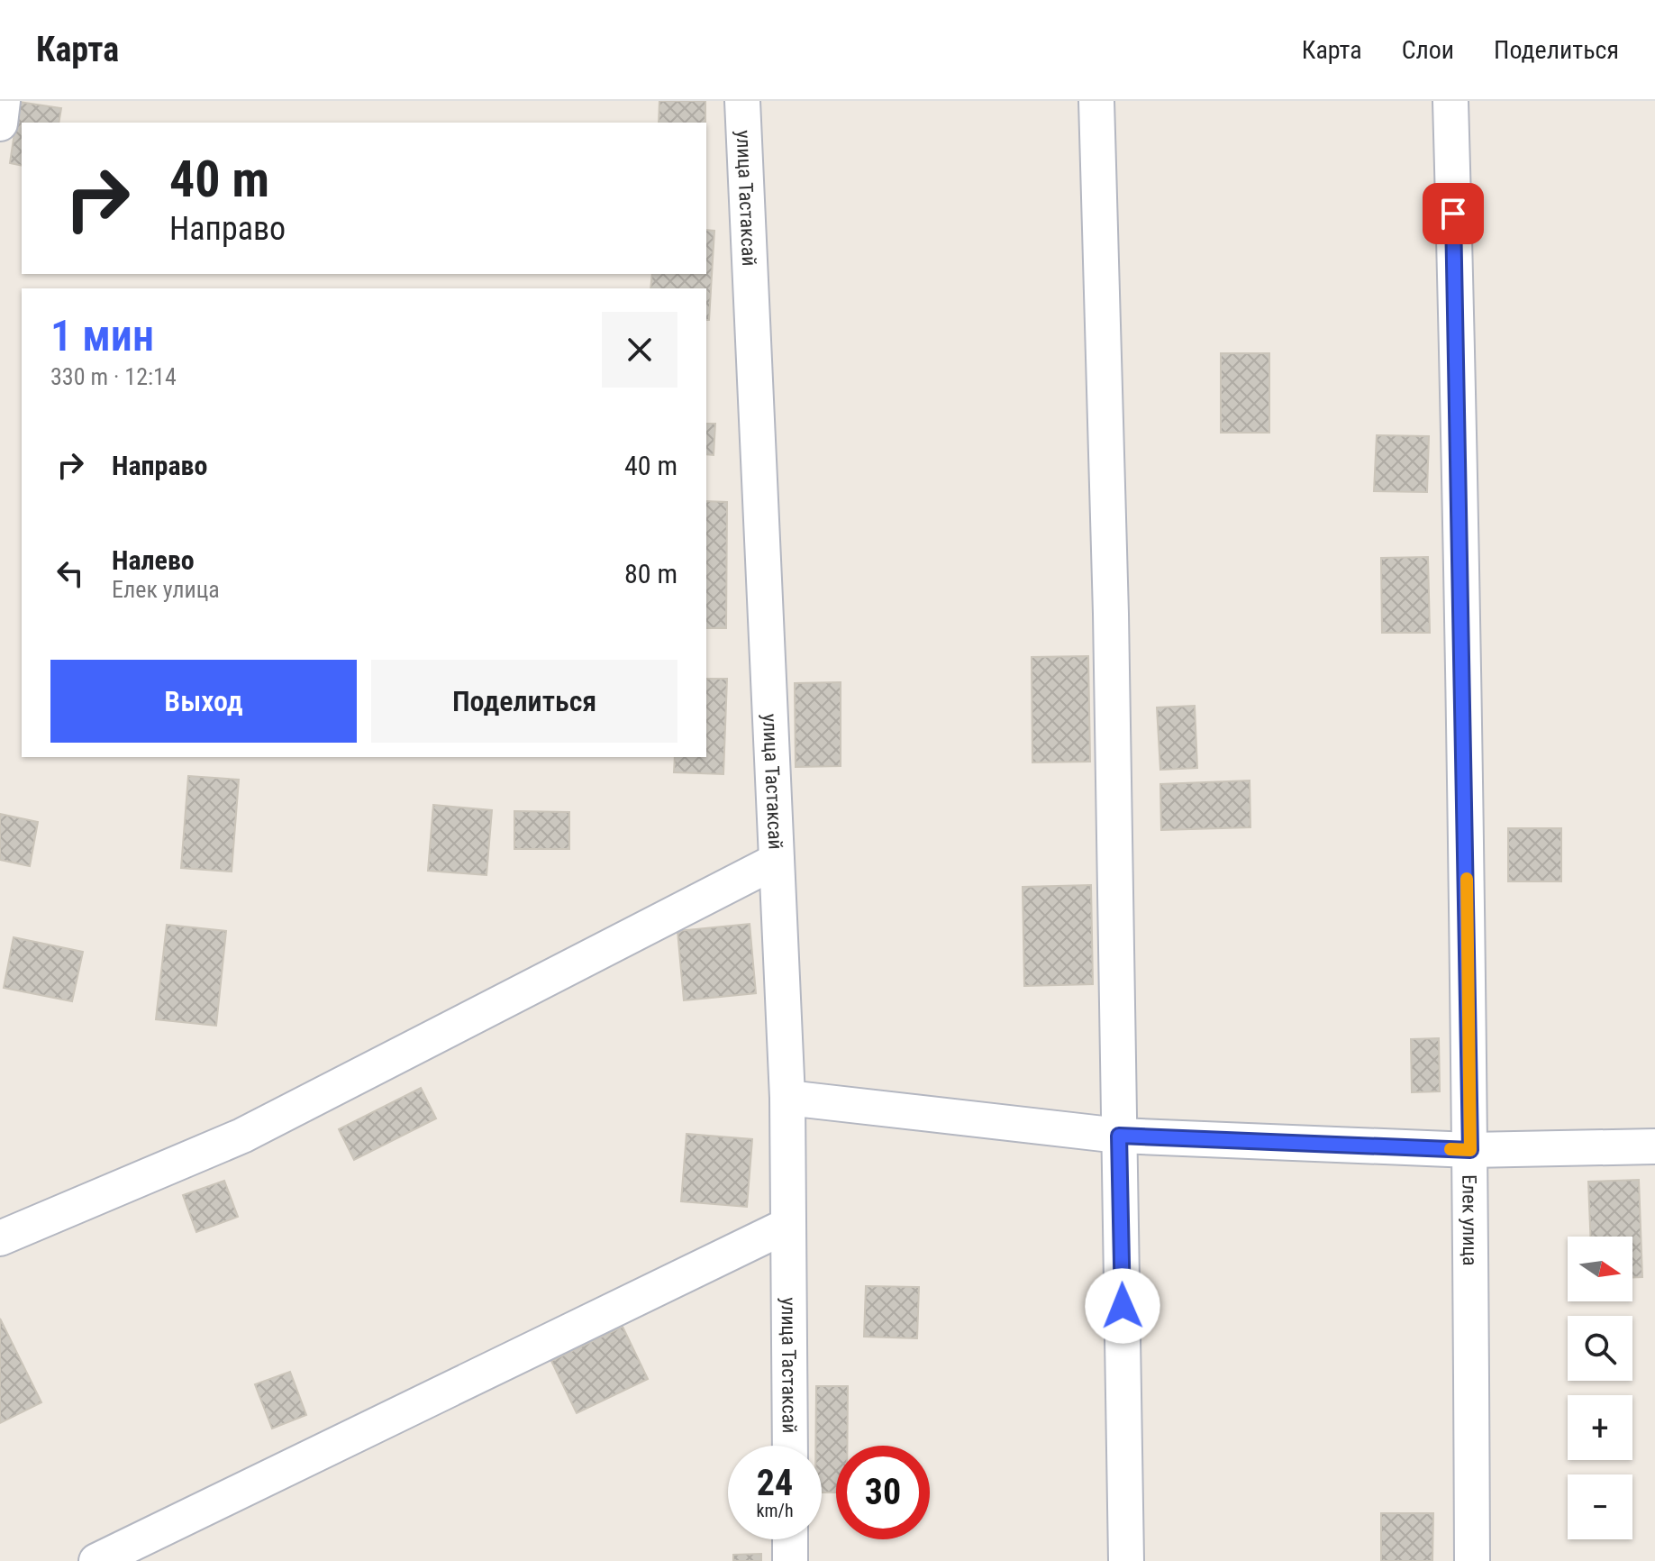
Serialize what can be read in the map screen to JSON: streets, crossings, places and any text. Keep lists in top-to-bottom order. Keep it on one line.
{"streets":{"street":["улица Тастаксай","Елек улица"]},"north":"right","page":{"header":"Карта","nav":["Карта","Слои","Поделиться"],"turn":["40 m","Направо"],"heading":["1 мин","330 m · 12:14"],"list":[{"name":"Направо","value":"40 m"},{"name":"Налево","note":"Елек улица","value":"80 m"}],"buttons":["Выход","Поделиться"],"map_buttons":["+","−"],"speed":"24 km/h","limit":"30"}}
